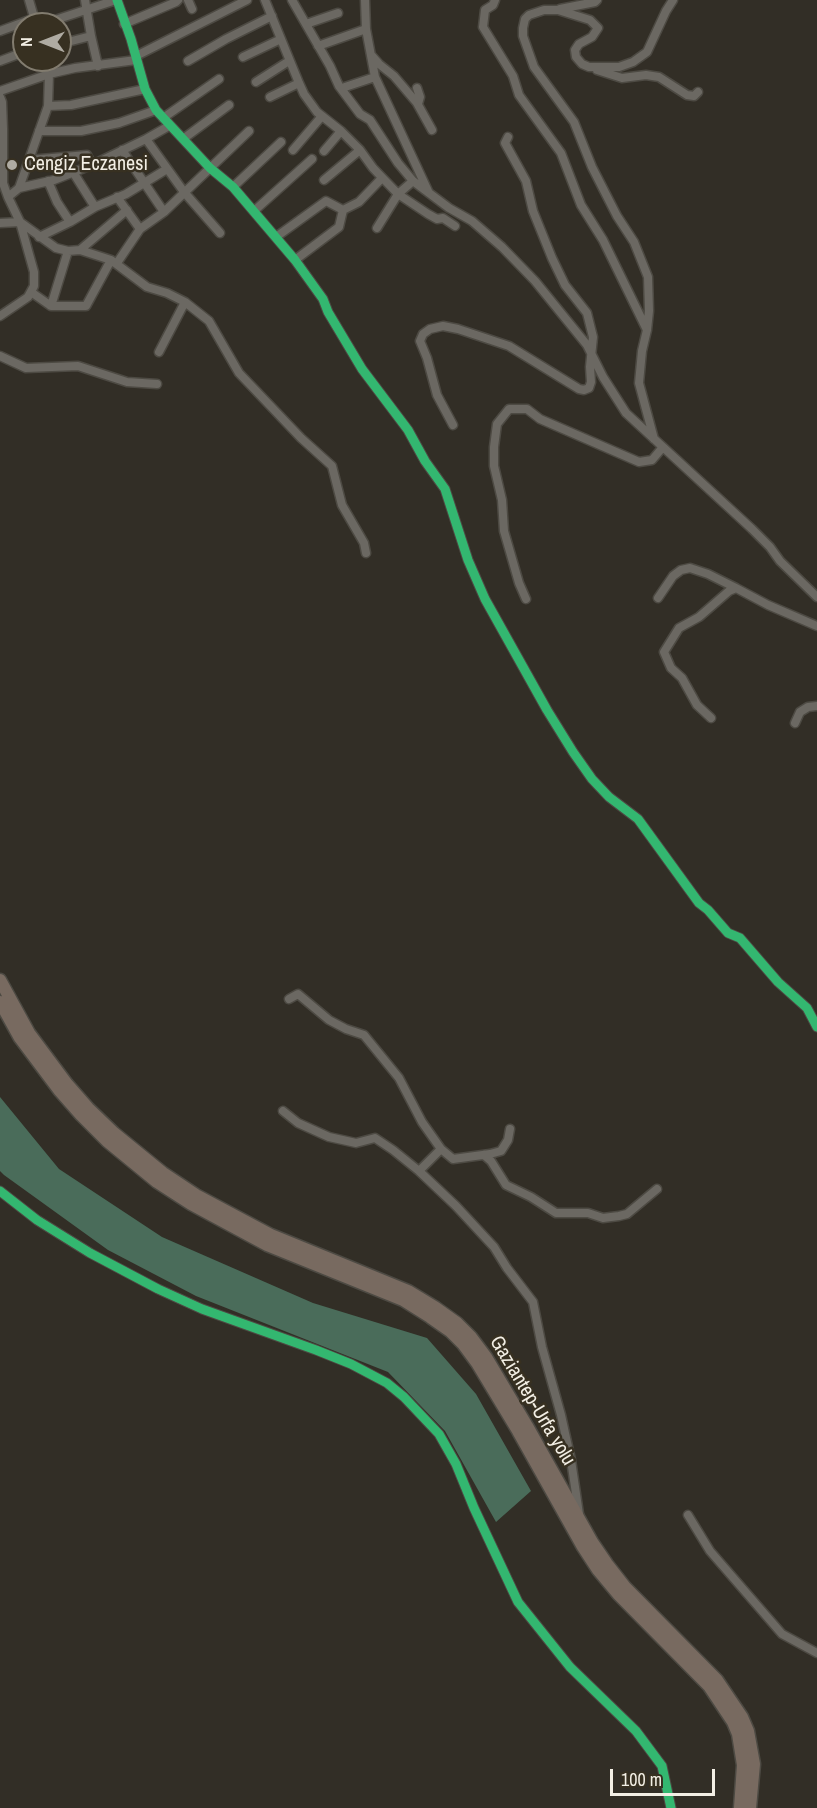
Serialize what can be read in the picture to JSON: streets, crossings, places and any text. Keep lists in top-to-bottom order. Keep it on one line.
{"streets":{"highway":["Gaziantep-Urfa yolu"]},"places":["Cengiz Eczanesi"],"scale_bar":"100 m","north":"left"}
